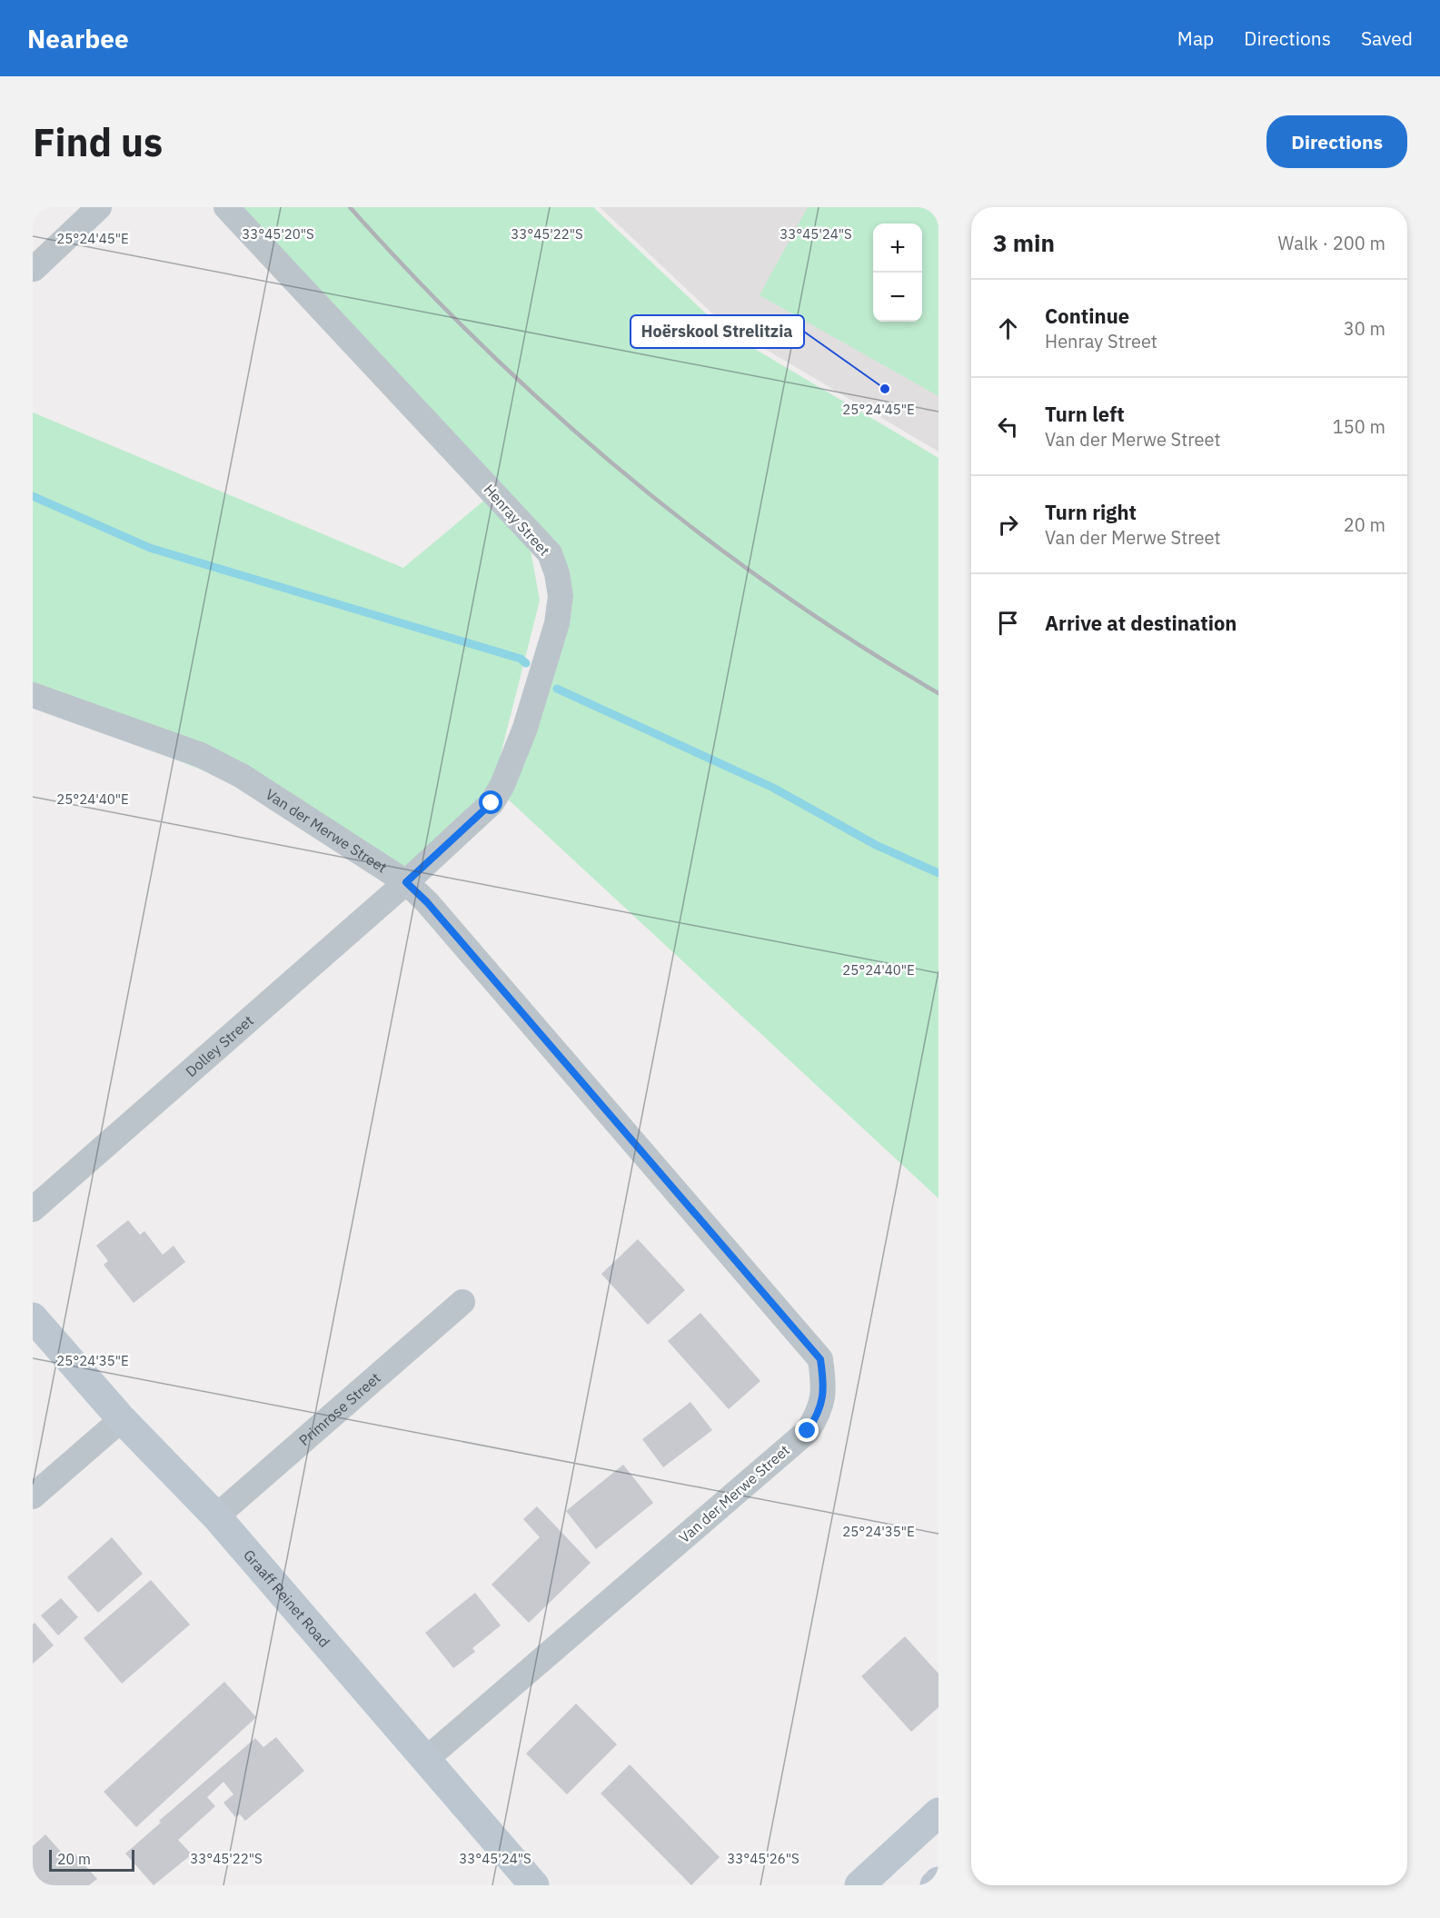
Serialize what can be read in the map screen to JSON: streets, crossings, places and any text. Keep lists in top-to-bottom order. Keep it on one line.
{"streets":{"main road":["Graaff Reinet Road"],"street":["Henray Street","Van der Merwe Street","Dolley Street","Primrose Street"]},"crossings":[["Henray Street","Van der Merwe Street"],["Henray Street","Dolley Street"],["Van der Merwe Street","Dolley Street"],["Van der Merwe Street","Graaff Reinet Road"],["Primrose Street","Graaff Reinet Road"]],"places":["Hoërskool Strelitzia"],"scale_bar":"20 m","page":{"header":"Nearbee","nav":["Map","Directions","Saved"],"buttons":"Directions","title":"Find us","heading":["3 min","Walk · 200 m"],"map_buttons":["+","−"],"list":[["Continue","Henray Street","30 m"],["Turn left","Van der Merwe Street","150 m"],["Turn right","Van der Merwe Street","20 m"],"Arrive at destination"],"scale":"20 m"},"coordinates":["33°45'20\"S","33°45'22\"S","33°45'24\"S","25°24'45\"E","25°24'40\"E","25°24'35\"E","33°45'26\"S"]}
